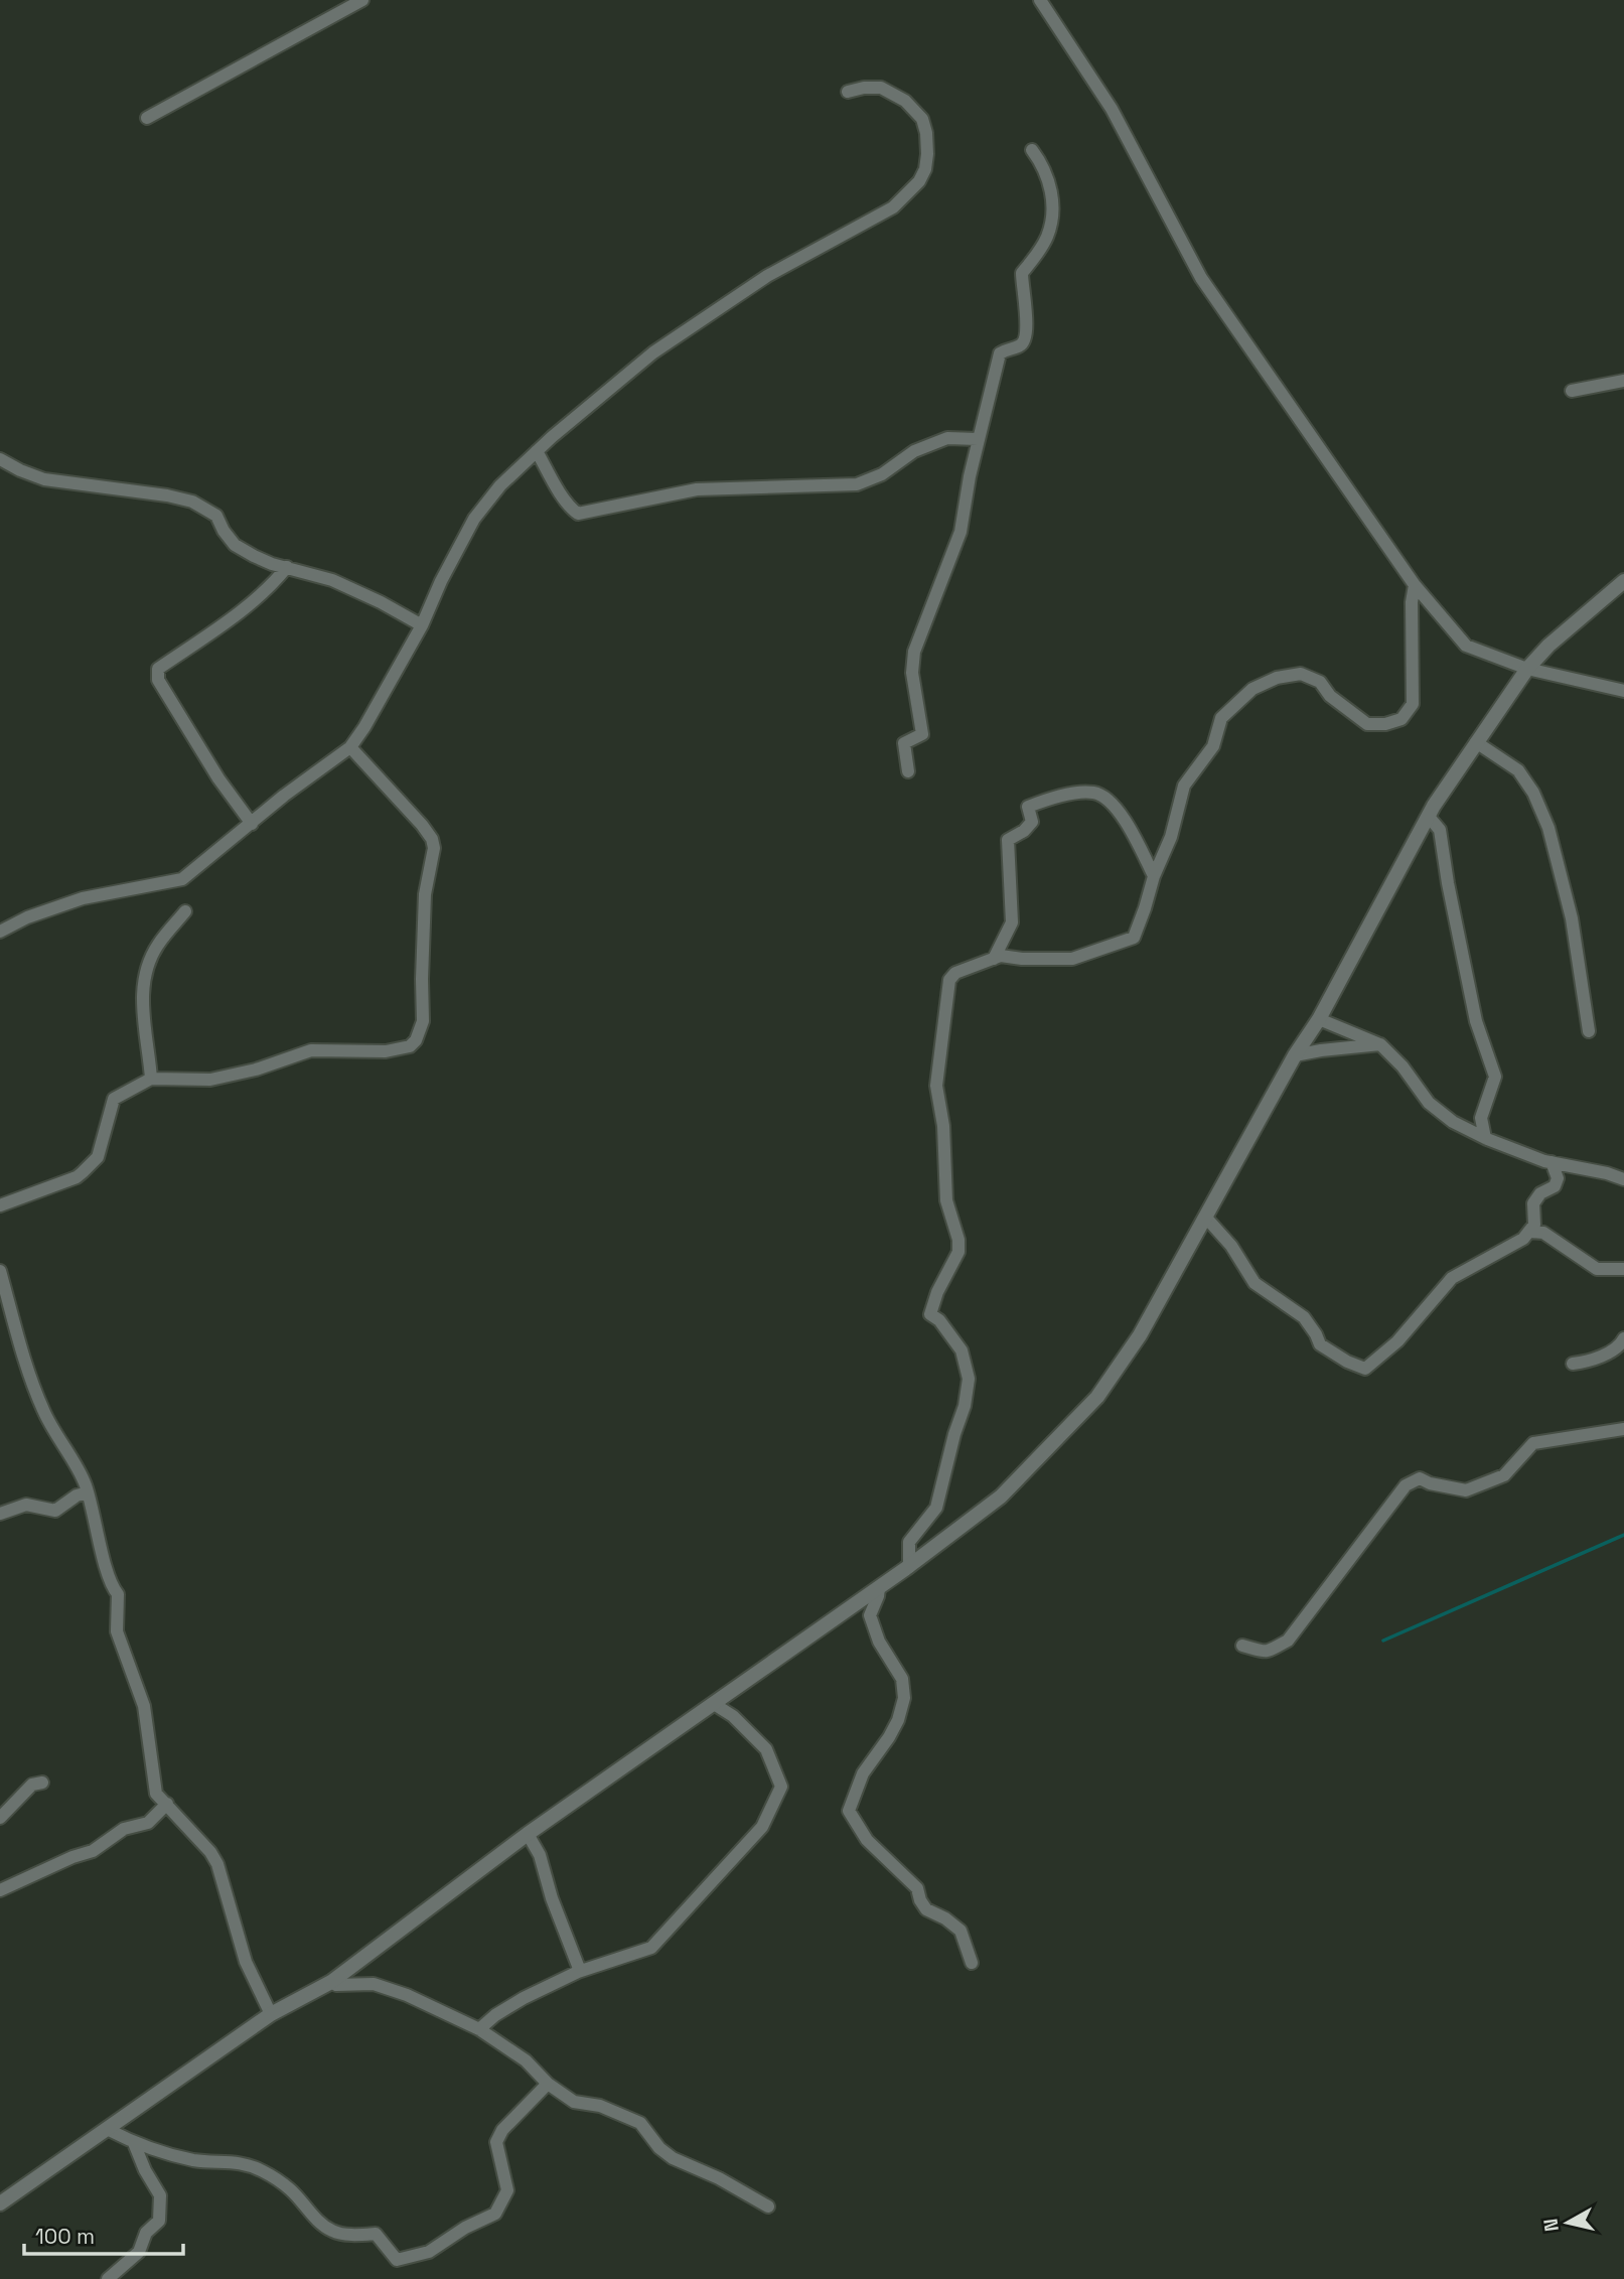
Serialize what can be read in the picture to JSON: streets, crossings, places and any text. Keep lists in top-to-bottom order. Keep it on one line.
{"scale_bar":"100 m","north":"left"}
